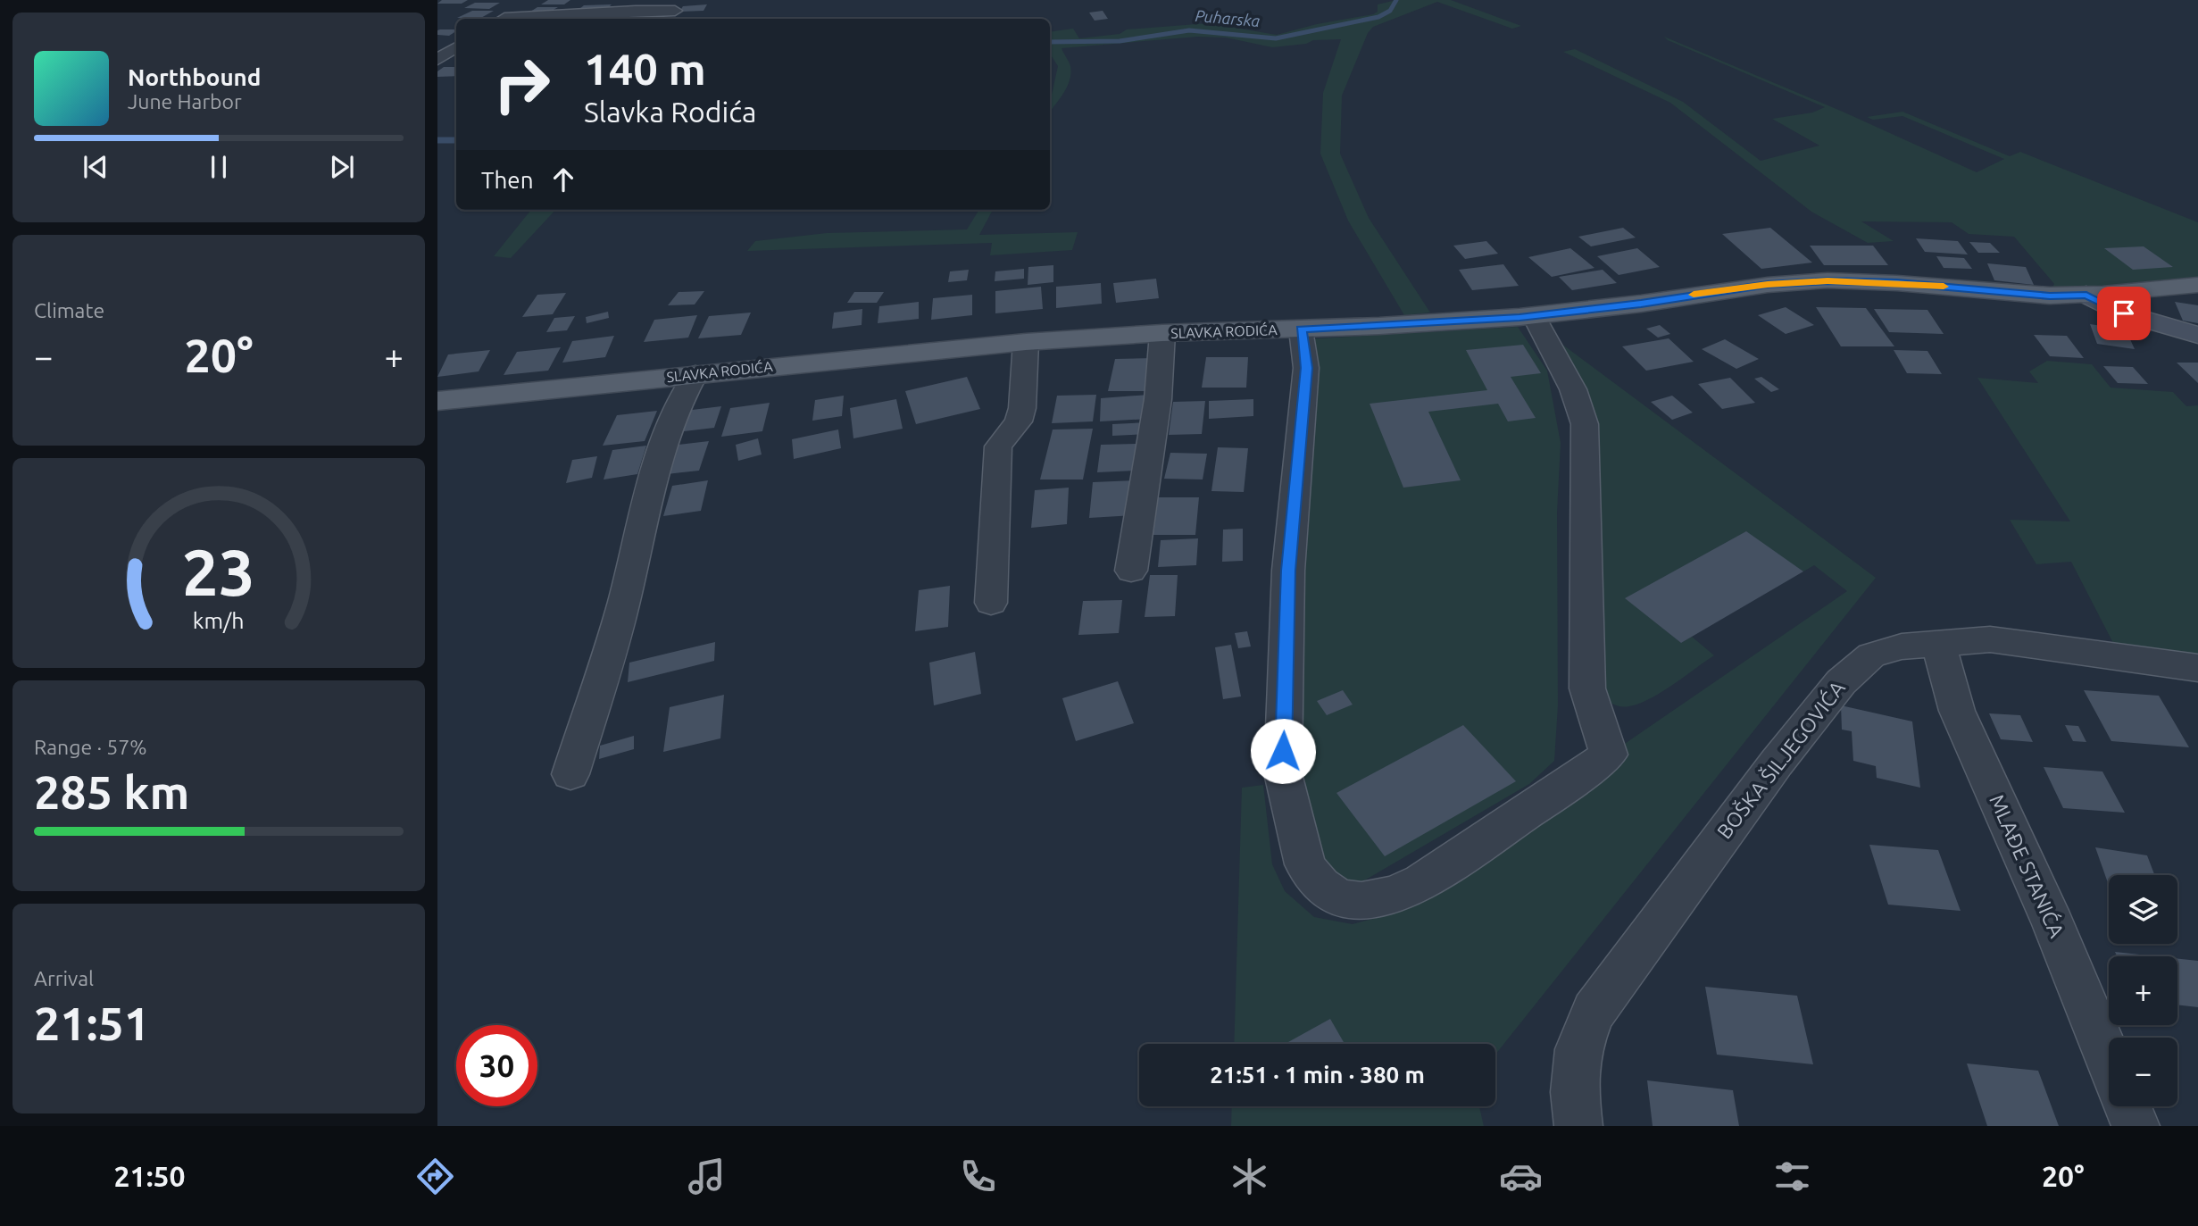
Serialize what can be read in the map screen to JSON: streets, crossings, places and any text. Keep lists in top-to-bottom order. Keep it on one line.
{"streets":{"main road":["SLAVKA RODIĆA"],"street":["BOŠKA ŠILJEGOVIĆA","MLAĐE STANIĆA"]},"crossings":[["BOŠKA ŠILJEGOVIĆA","MLAĐE STANIĆA"]],"water":["Puharska"],"page":{"turn":["140 m","Slavka Rodića"],"song":["Northbound","June Harbor"],"then":"Then","tile":["Climate",["Range · 57%","285 km"],["Arrival","21:51"]],"heat":["−","20°","+"],"map_buttons":["+","−"],"limit":"30","trip":"21:51 · 1 min · 380 m","tabs":["21:50","20°"],"gauge":["23","km/h"]}}
